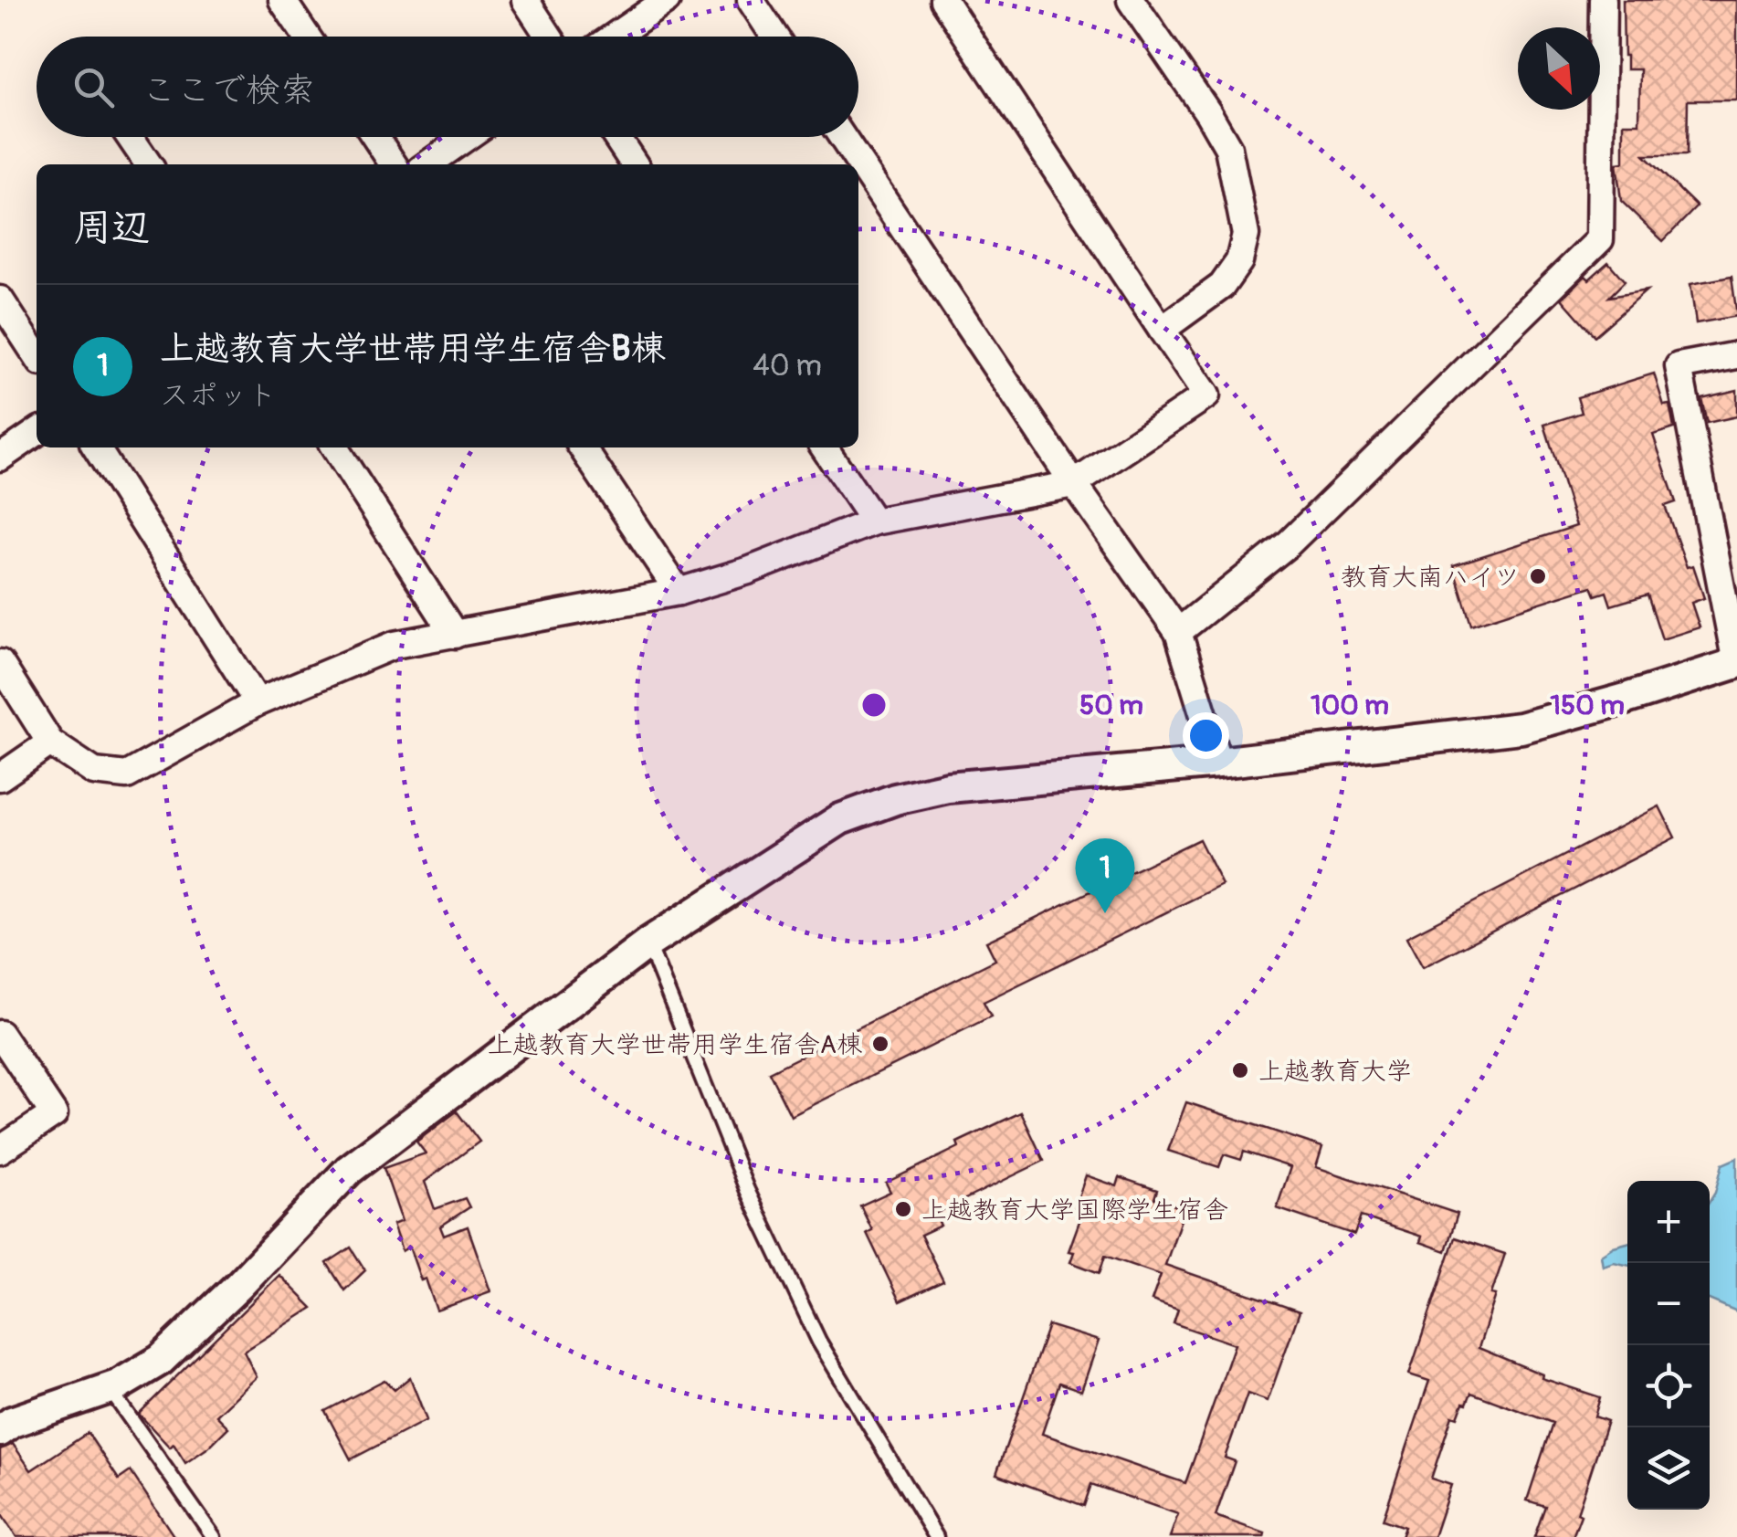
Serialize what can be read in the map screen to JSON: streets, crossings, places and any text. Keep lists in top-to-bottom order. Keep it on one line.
{"places":["教育大南ハイツ","上越教育大学世帯用学生宿舎A棟","上越教育大学","上越教育大学国際学生宿舎"],"north":"bottom right","page":{"search":"ここで検索","heading":"周辺","list":[{"mark":"1","name":"上越教育大学世帯用学生宿舎B棟","note":"スポット","value":"40 m"}],"pins":"1","map_buttons":["+","−"]},"rings":["50 m","100 m","150 m"]}
